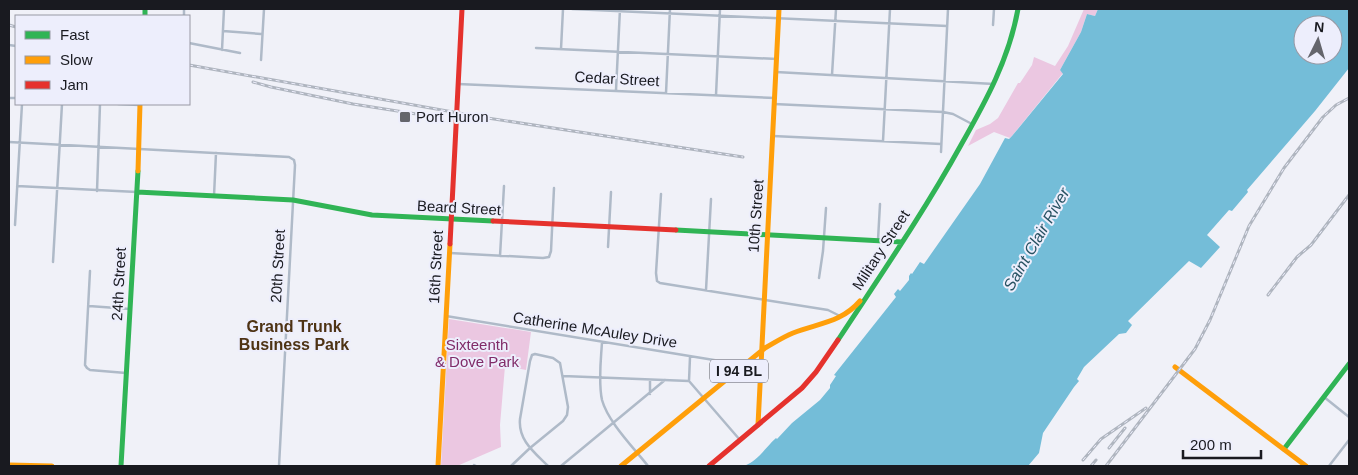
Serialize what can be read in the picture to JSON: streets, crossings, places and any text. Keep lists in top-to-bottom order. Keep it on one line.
{"streets":{"street":["Cedar Street","Beard Street","10th Street","Military Street","20th Street","16th Street","24th Street","Catherine McAuley Drive","I 94 BL"]},"crossings":[["Cedar Street","10th Street"],["Cedar Street","Military Street"],["Cedar Street","16th Street"],["Beard Street","10th Street"],["Beard Street","Military Street"],["Beard Street","20th Street"],["Beard Street","16th Street"],["Beard Street","24th Street"],["10th Street","Military Street"],["10th Street","I 94 BL"],["Military Street","I 94 BL"],["16th Street","Catherine McAuley Drive"],["Catherine McAuley Drive","I 94 BL"]],"districts":["Grand Trunk Business Park"],"water":["Saint Clair River"],"parks":["Sixteenth & Dove Park"],"places":{"transit":["Port Huron"]},"legend":["Fast","Slow","Jam"],"scale_bar":"200 m","north":"top"}
